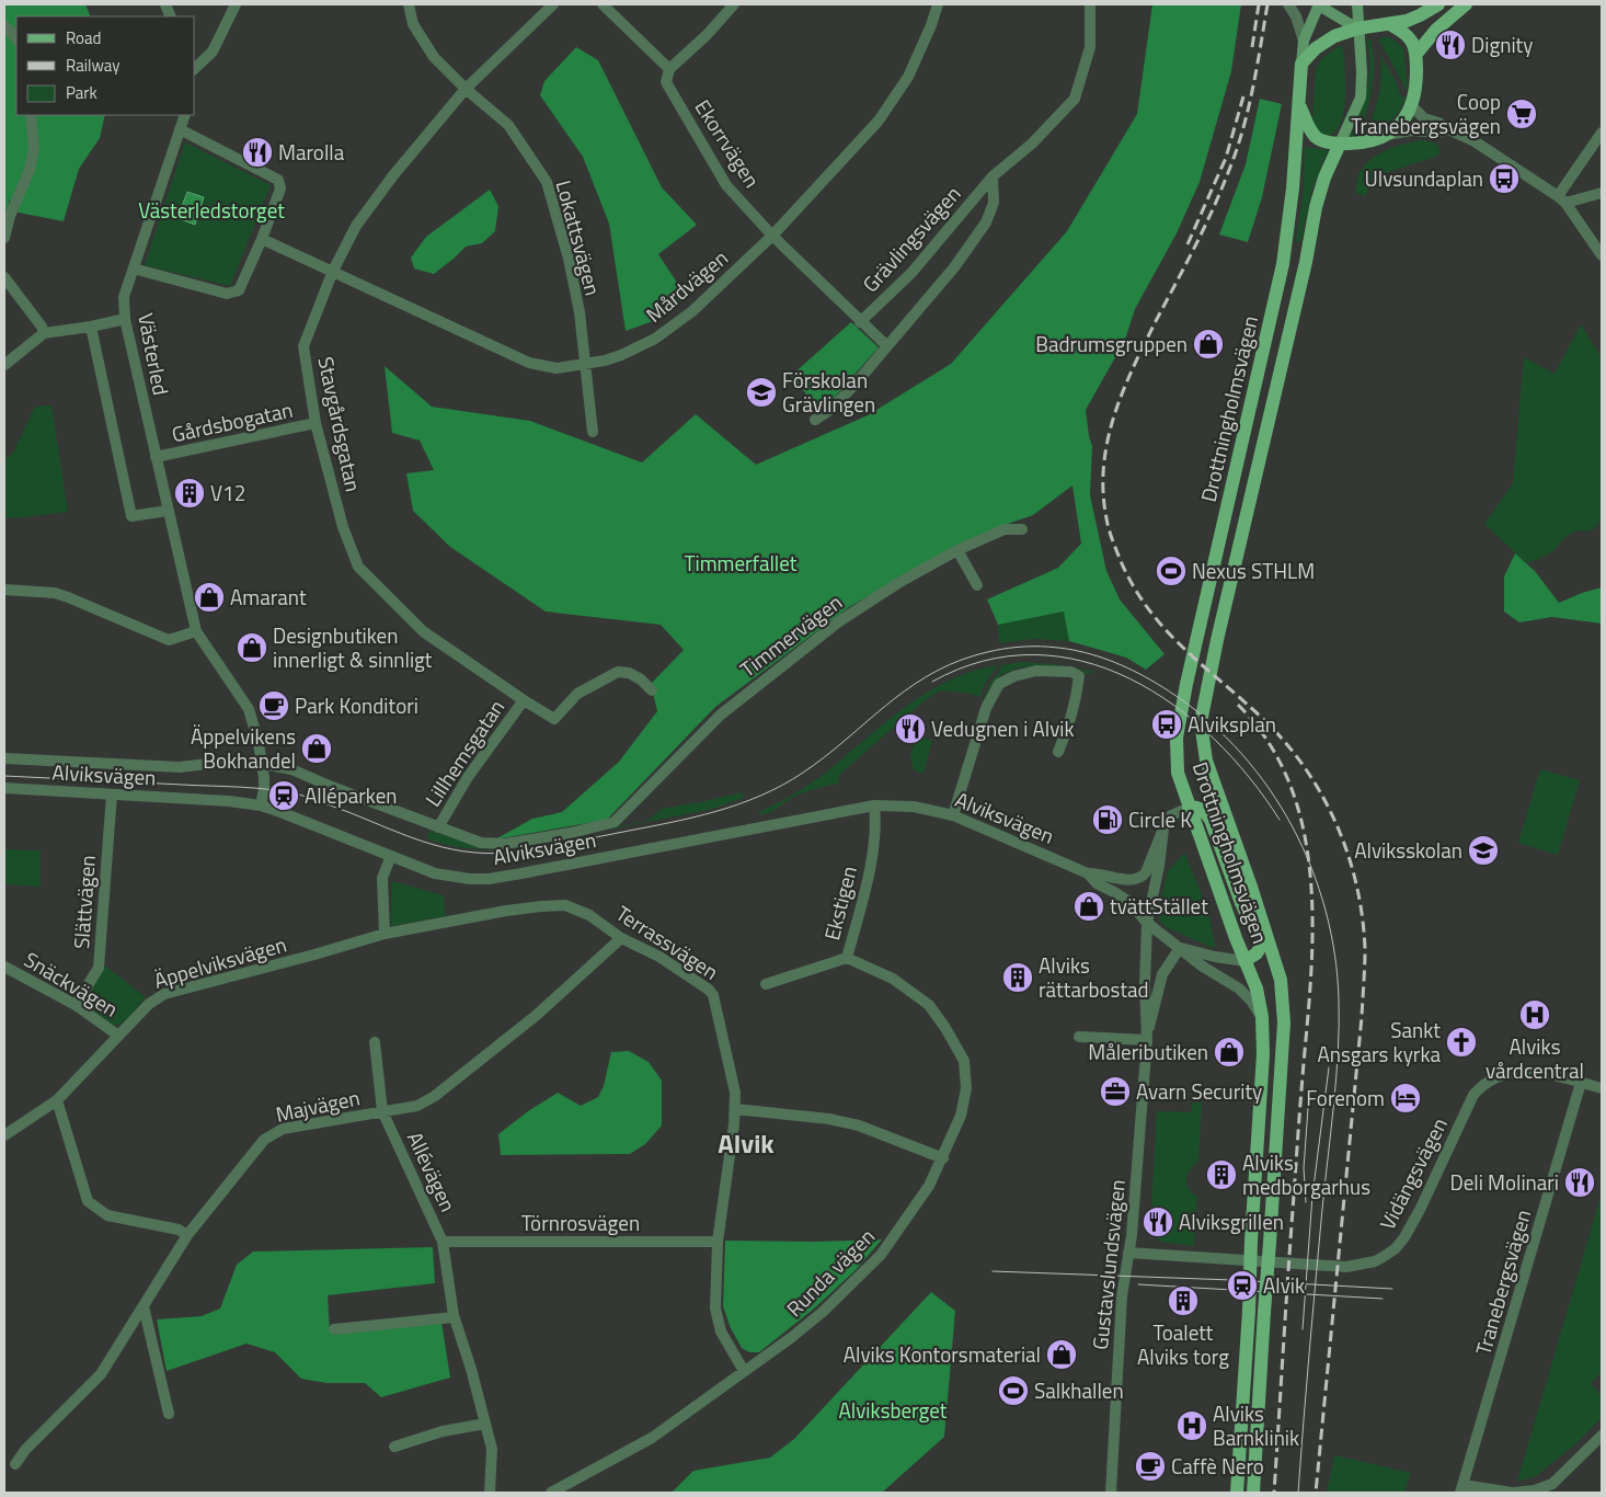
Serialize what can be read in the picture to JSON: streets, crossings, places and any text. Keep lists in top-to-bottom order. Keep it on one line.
{"streets":{"main road":["Drottningholmsvägen"],"street":["Ekorrvägen","Lokattsvägen","Grävlingsvägen","Mårdvägen","Västerled","Gårdsbogatan","Stavgårdsgatan","Timmervägen","Lillhemsgatan","Alviksvägen","Slättvägen","Ekstigen","Terrassvägen","Äppelviksvägen","Snäckvägen","Majvägen","Allévägen","Vidängsvägen","Törnrosvägen","Gustavslundsvägen","Runda vägen","Tranebergsvägen"]},"crossings":[["Ekorrvägen","Grävlingsvägen"],["Ekorrvägen","Mårdvägen"],["Lokattsvägen","Mårdvägen"],["Lokattsvägen","Stavgårdsgatan"],["Mårdvägen","Stavgårdsgatan"],["Västerled","Gårdsbogatan"],["Västerled","Alviksvägen"],["Gårdsbogatan","Stavgårdsgatan"],["Stavgårdsgatan","Lillhemsgatan"],["Timmervägen","Alviksvägen"],["Lillhemsgatan","Alviksvägen"],["Alviksvägen","Slättvägen"],["Alviksvägen","Ekstigen"],["Alviksvägen","Gustavslundsvägen"],["Slättvägen","Snäckvägen"],["Ekstigen","Runda vägen"],["Terrassvägen","Äppelviksvägen"],["Terrassvägen","Majvägen"],["Terrassvägen","Törnrosvägen"],["Terrassvägen","Runda vägen"],["Äppelviksvägen","Snäckvägen"],["Majvägen","Allévägen"],["Allévägen","Törnrosvägen"],["Vidängsvägen","Gustavslundsvägen"],["Vidängsvägen","Tranebergsvägen"]],"districts":["Alvik"],"parks":["Västerledstorget","Timmerfallet","Alviksberget"],"places":{"restaurant":["Dignity","Marolla","Vedugnen i Alvik","Deli Molinari","Alviksgrillen"],"supermarket":["Coop Tranebergsvägen"],"bus stop":["Ulvsundaplan","Alviksplan"],"shop":["Badrumsgruppen","Amarant","Designbutiken innerligt & sinnligt","Äppelvikens Bokhandel","tvättStället","Måleributiken","Alviks Kontorsmaterial"],"school or university":["Förskolan Grävlingen","Alviksskolan"],"building":["V12","Alviks rättarbostad","Alviks medborgarhus","Toalett Alviks torg"],"sports":["Nexus STHLM","Salkhallen"],"cafe":["Park Konditori","Caffè Nero"],"station":["Alléparken","Alvik"],"fuel station":["Circle K"],"hospital":["Alviks vårdcentral","Alviks Barnklinik"],"church":["Sankt Ansgars kyrka"],"office":["Avarn Security"],"hotel":["Forenom"]},"legend":["Road","Railway","Park"]}
